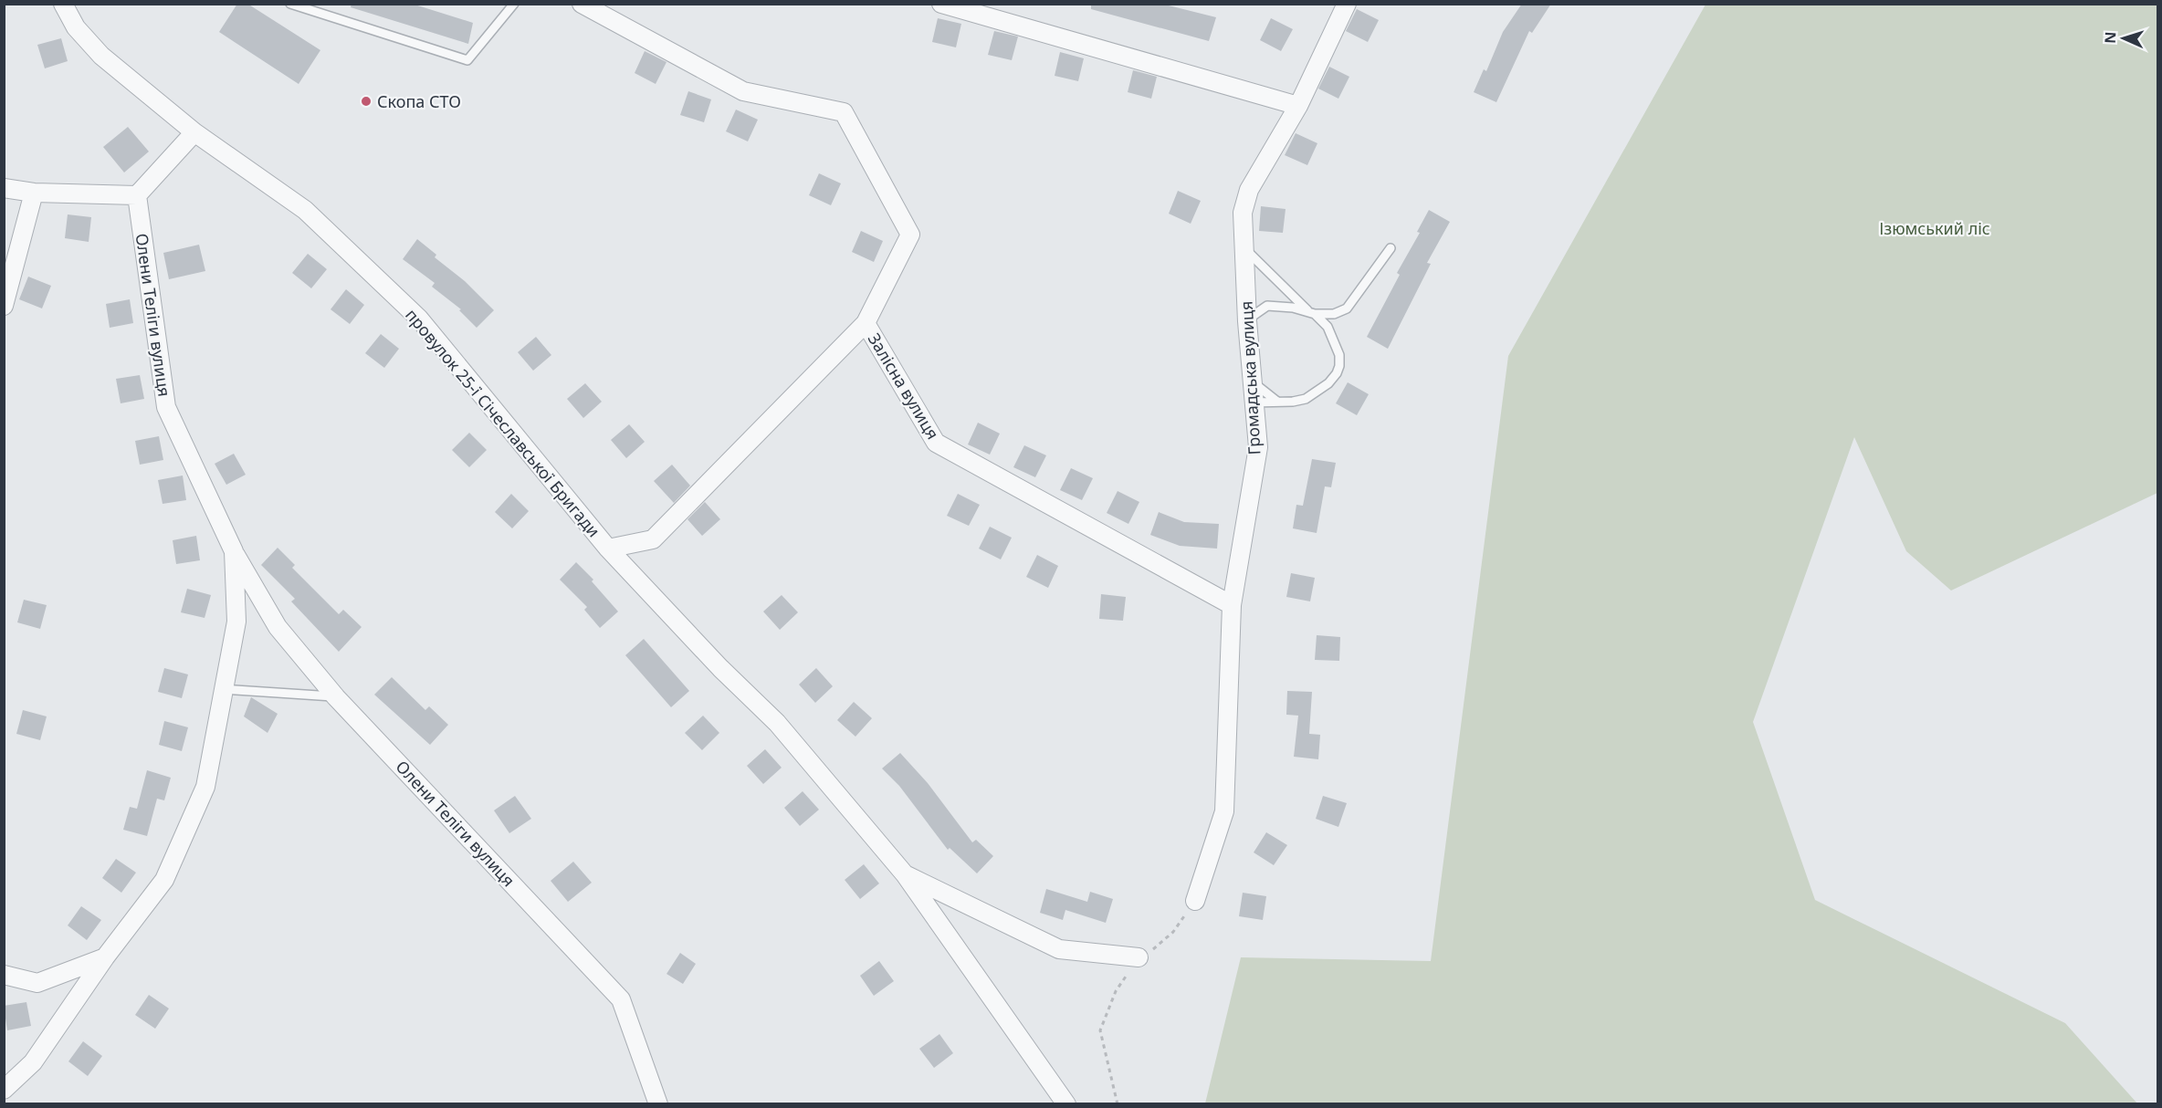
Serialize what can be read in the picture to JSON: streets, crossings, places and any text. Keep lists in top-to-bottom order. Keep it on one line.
{"streets":{"street":["Олени Теліги вулиця","Громадська вулиця","Залісна вулиця","провулок 25-ї Січеславської Бригади"]},"crossings":[["Громадська вулиця","Залісна вулиця"],["Залісна вулиця","провулок 25-ї Січеславської Бригади"]],"parks":["Ізюмський ліс"],"places":["Скопа СТО"],"north":"left"}
